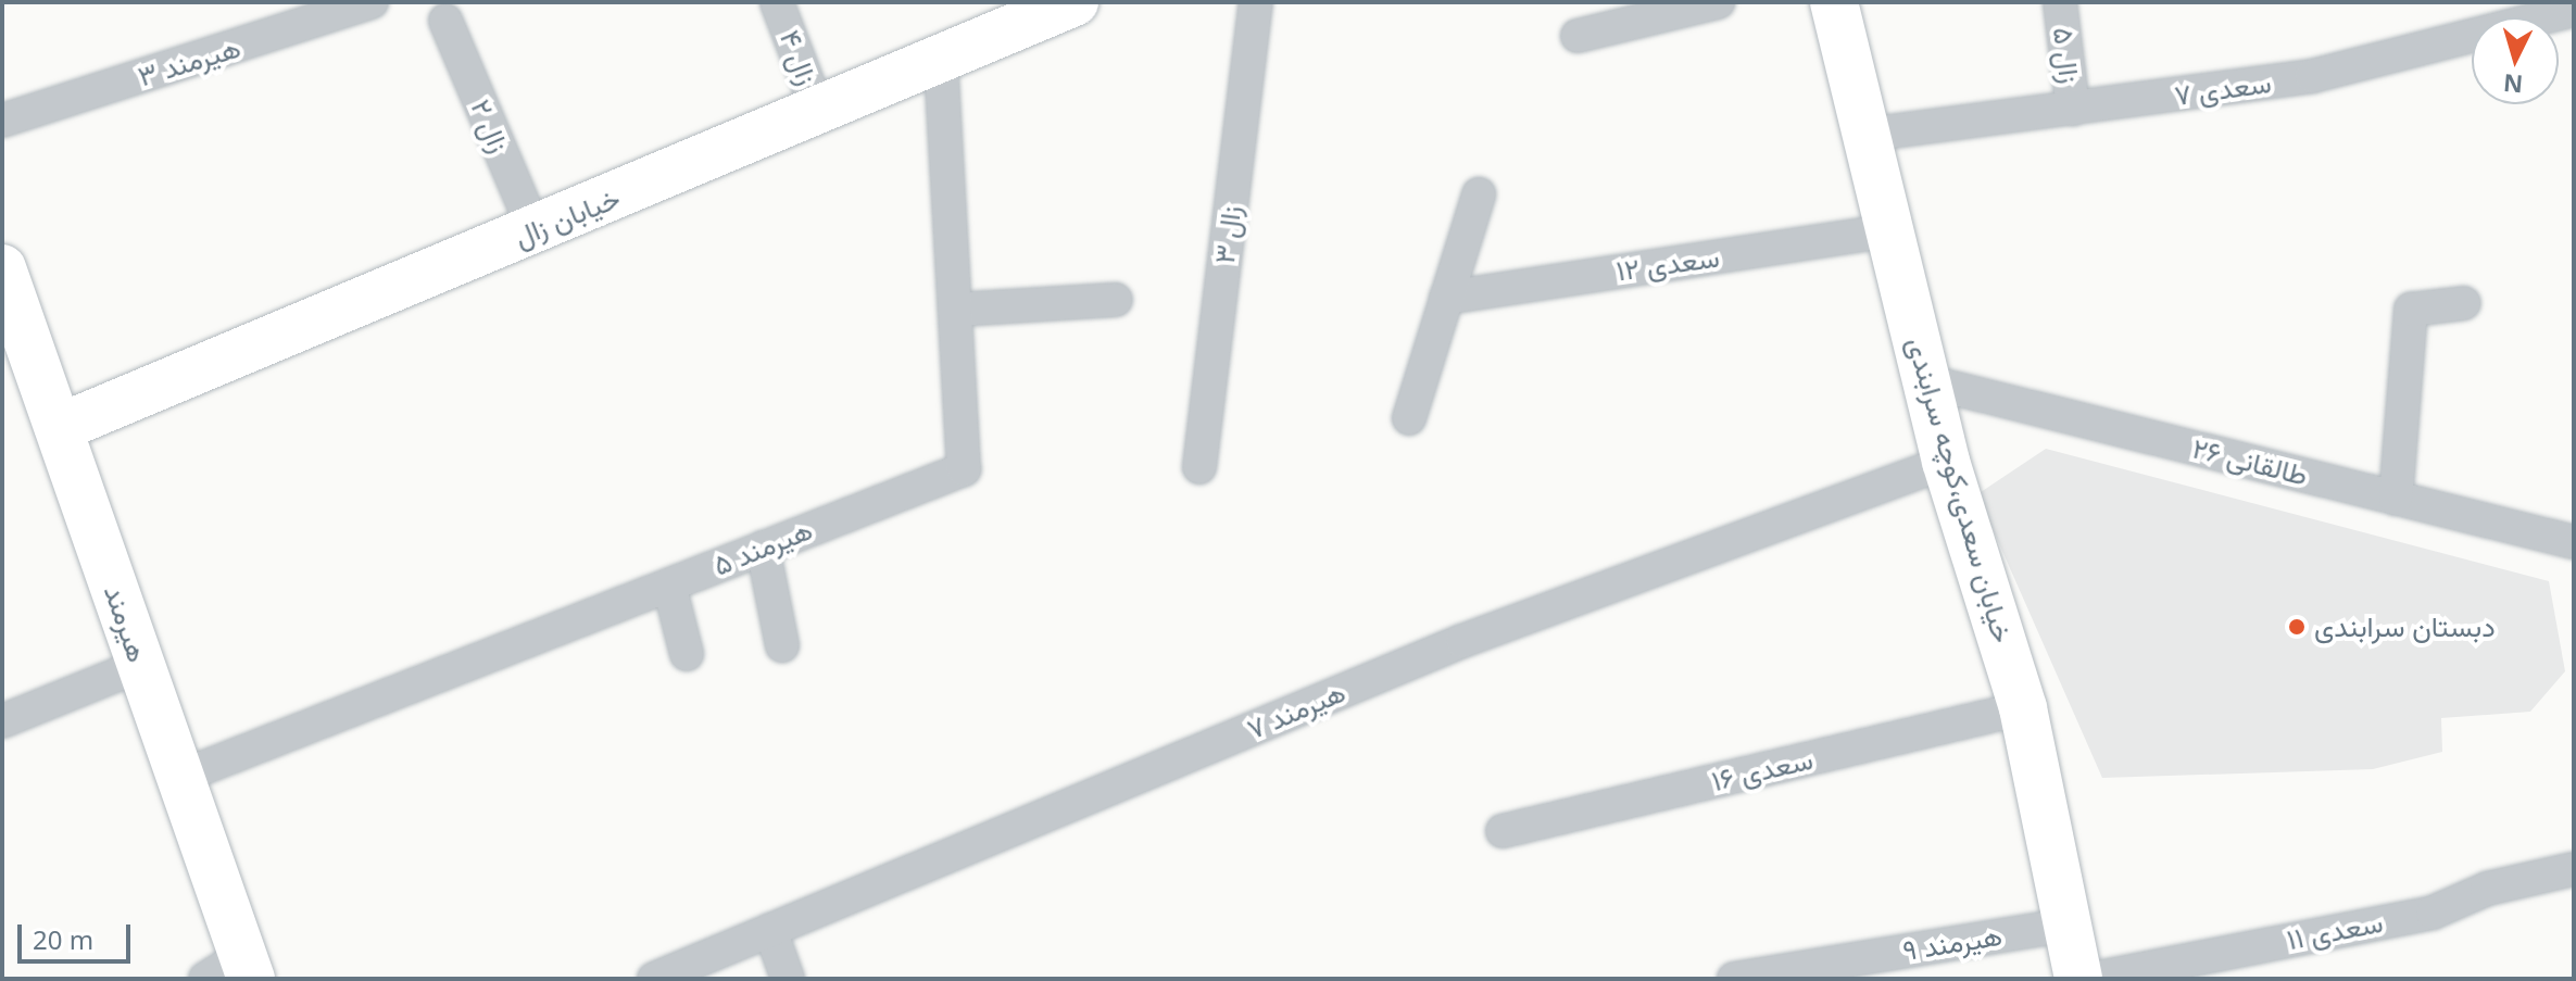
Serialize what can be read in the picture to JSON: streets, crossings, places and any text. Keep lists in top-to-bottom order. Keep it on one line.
{"streets":{"street":["زال ۵","زال ۴","هیرمند ۳","سعدی ۷","زال ۲","خیابان زال","زال ۳","سعدی ۱۲","طالقانی ۲۶","خیابان سعدی،کوچه سرابندی","هیرمند ۵","هیرمند","هیرمند ٧","سعدی ۱۶","سعدی ۱۱","هیرمند ٩"]},"crossings":[["زال ۵","سعدی ۷"],["زال ۴","خیابان زال"],["سعدی ۷","خیابان سعدی،کوچه سرابندی"],["زال ۲","خیابان زال"],["خیابان زال","هیرمند ۵"],["خیابان زال","هیرمند"],["سعدی ۱۲","خیابان سعدی،کوچه سرابندی"],["طالقانی ۲۶","خیابان سعدی،کوچه سرابندی"],["خیابان سعدی،کوچه سرابندی","هیرمند ٧"],["خیابان سعدی،کوچه سرابندی","سعدی ۱۶"],["خیابان سعدی،کوچه سرابندی","هیرمند ٩"],["هیرمند ۵","هیرمند"]],"places":["دبستان سرابندی"],"scale_bar":"20 m","north":"bottom"}
